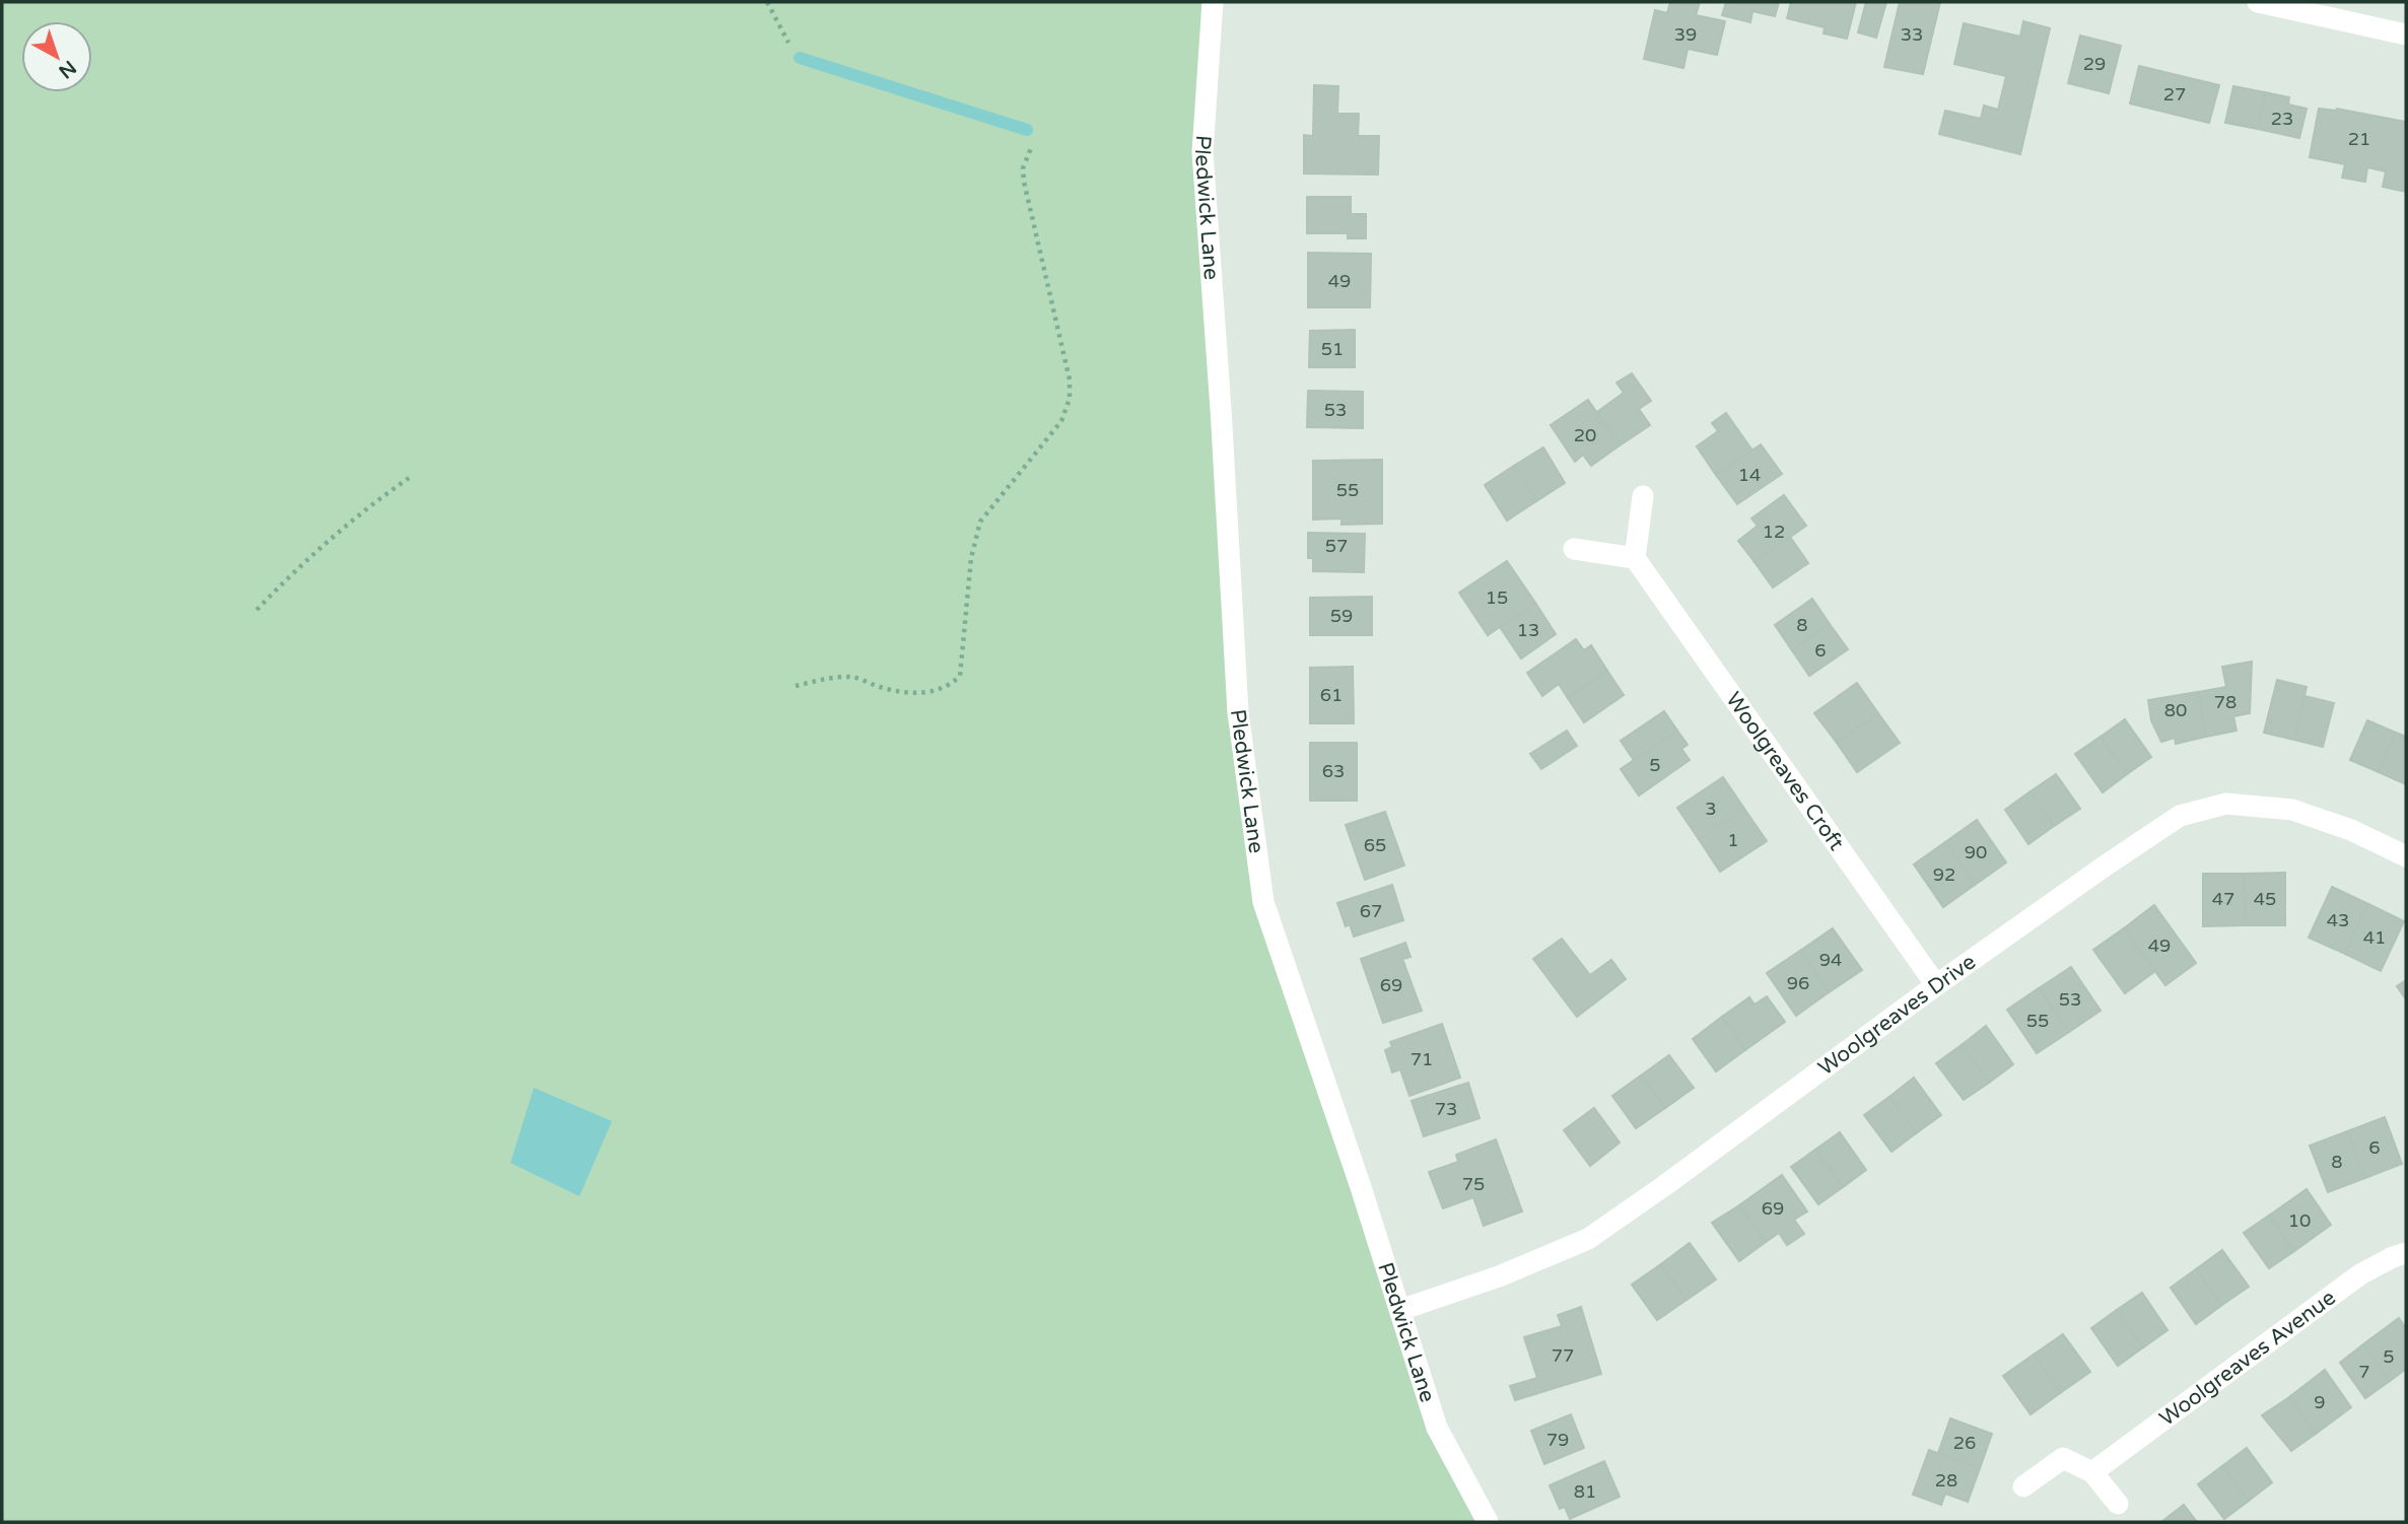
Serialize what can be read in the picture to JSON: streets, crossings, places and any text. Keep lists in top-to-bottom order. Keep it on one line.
{"streets":{"street":["Pledwick Lane","Woolgreaves Croft","Woolgreaves Drive","Woolgreaves Avenue"]},"crossings":[["Pledwick Lane","Woolgreaves Drive"],["Woolgreaves Croft","Woolgreaves Drive"]],"house_numbers":["39","33","29","27","23","21","49","51","53","20","14","55","12","57","15","59","8","13","6","61","78","80","5","63","3","1","65","90","92","47","45","67","43","41","49","94","96","69","53","55","71","73","6","8","75","69","10","77","5","7","9","79","26","28","81"],"north":"bottom right"}
